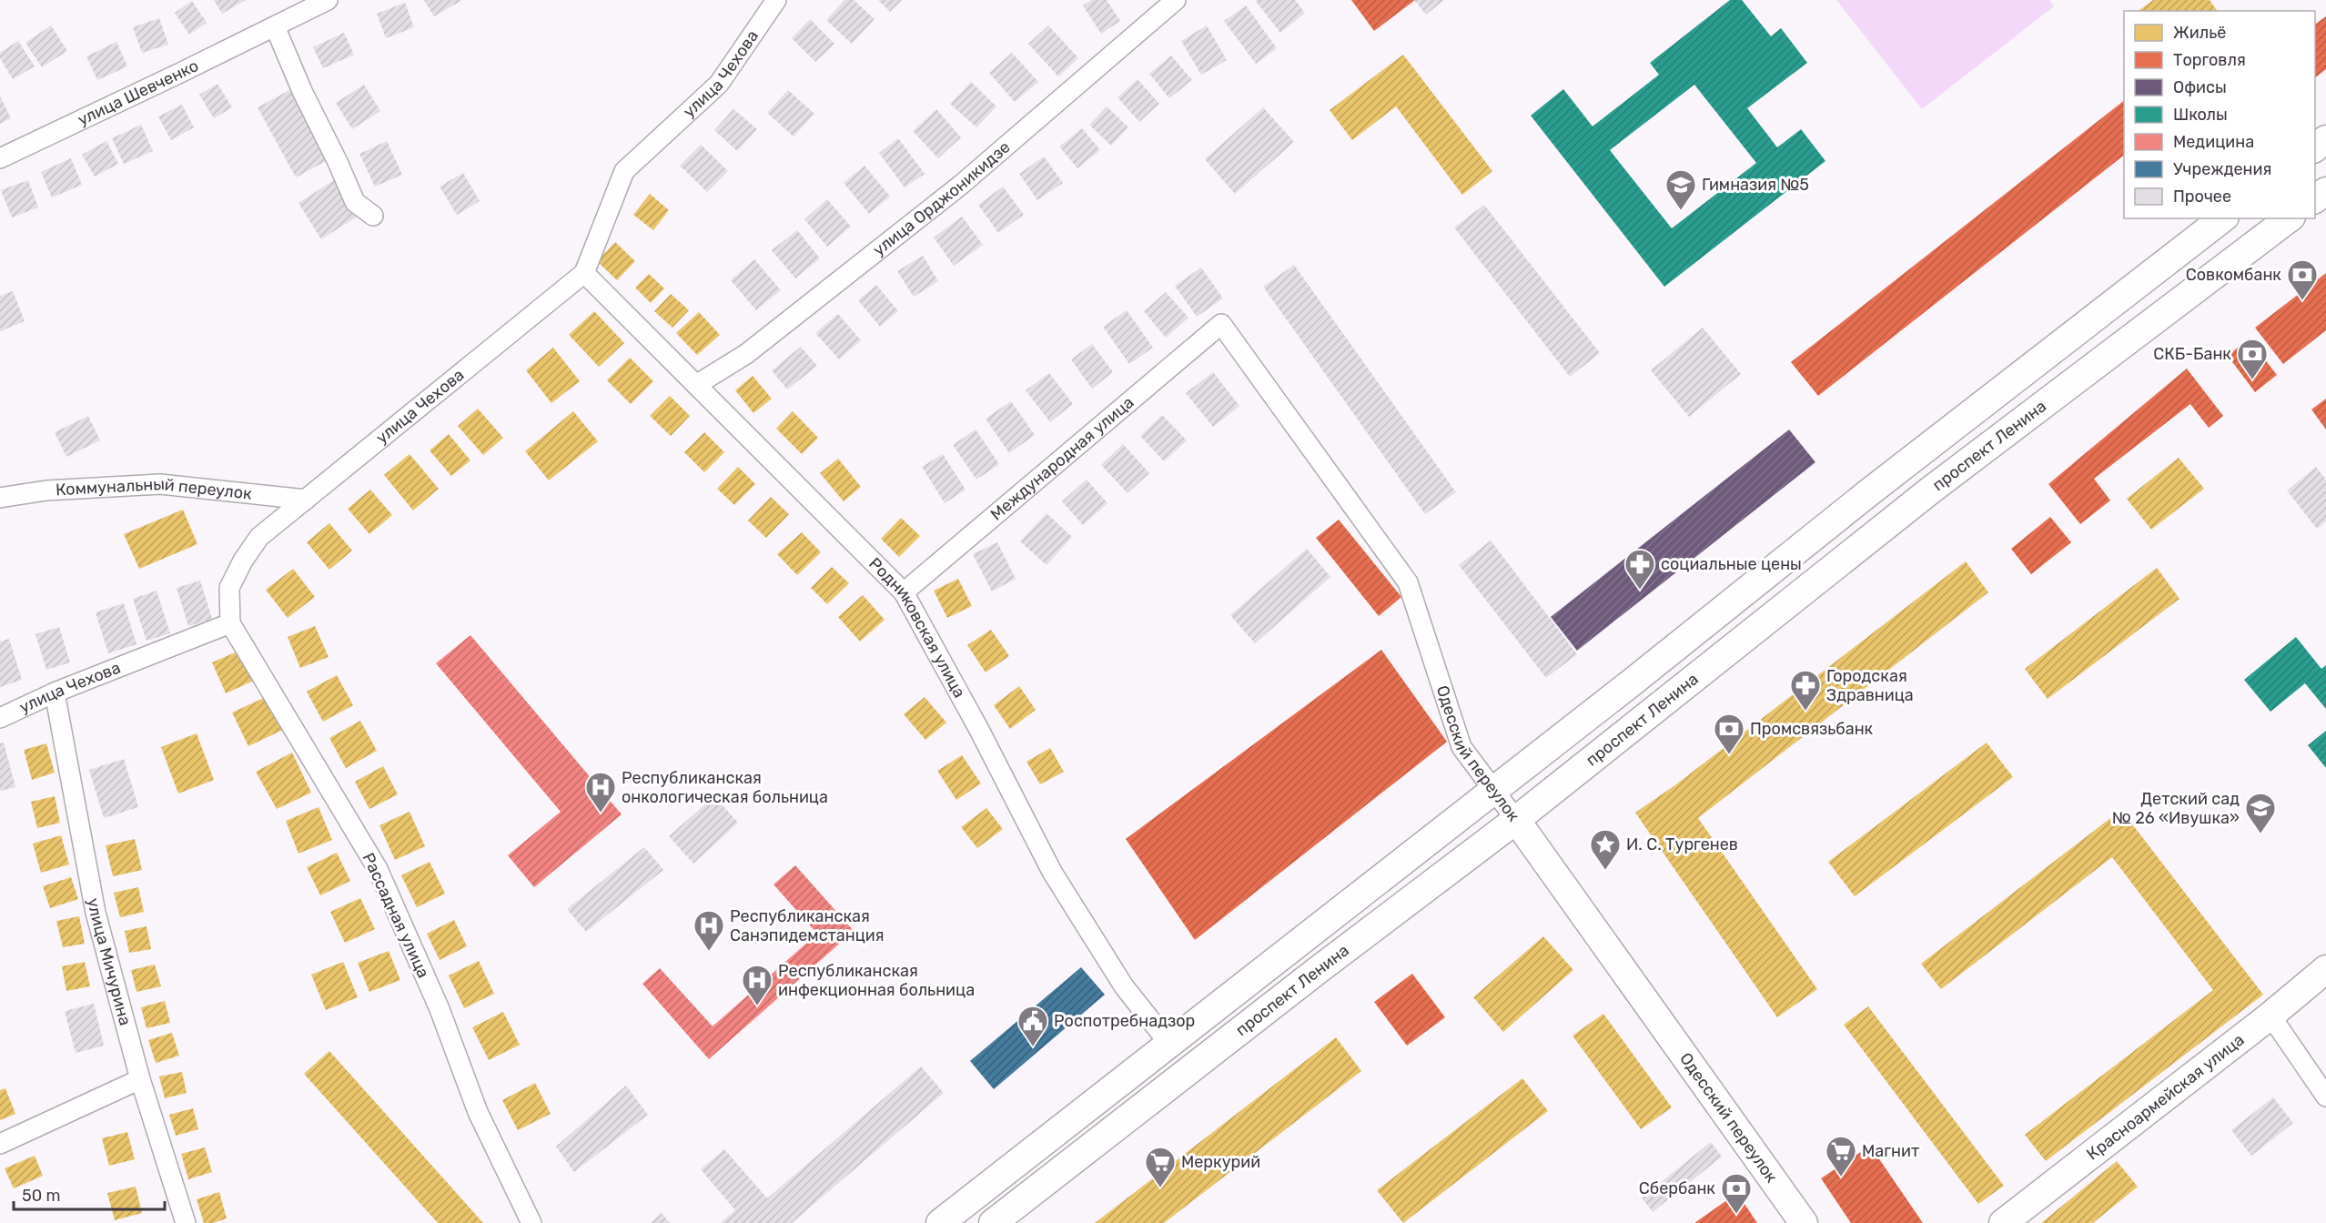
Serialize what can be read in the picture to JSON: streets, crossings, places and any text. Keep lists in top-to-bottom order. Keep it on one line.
{"streets":{"main road":["проспект Ленина","Одесский переулок","Красноармейская улица"],"street":["улица Чехова","улица Шевченко","улица Орджоникидзе","Международная улица","Коммунальный переулок","Родниковская улица","Рассадная улица","улица Мичурина"]},"crossings":[["улица Чехова","Коммунальный переулок"],["улица Чехова","Родниковская улица"],["улица Чехова","Рассадная улица"],["улица Чехова","улица Мичурина"],["улица Орджоникидзе","Родниковская улица"],["проспект Ленина","Родниковская улица"],["проспект Ленина","Одесский переулок"],["Международная улица","Родниковская улица"],["Международная улица","Одесский переулок"]],"places":{"school or university":["Гимназия №5","Детский сад № 26 «Ивушка»"],"bank":["Совкомбанк","СКБ-Банк","Промсвязьбанк","Сбербанк"],"pharmacy":["социальные цены","Городская Здравница"],"hospital":["Республиканская онкологическая больница","Республиканская Санэпидемстанция","Республиканская инфекционная больница"],"place":["И. С. Тургенев"],"public building":["Роспотребнадзор"],"supermarket":["Магнит","Меркурий"]},"legend":["Жильё","Торговля","Офисы","Школы","Медицина","Учреждения","Прочее"],"scale_bar":"50 m"}
